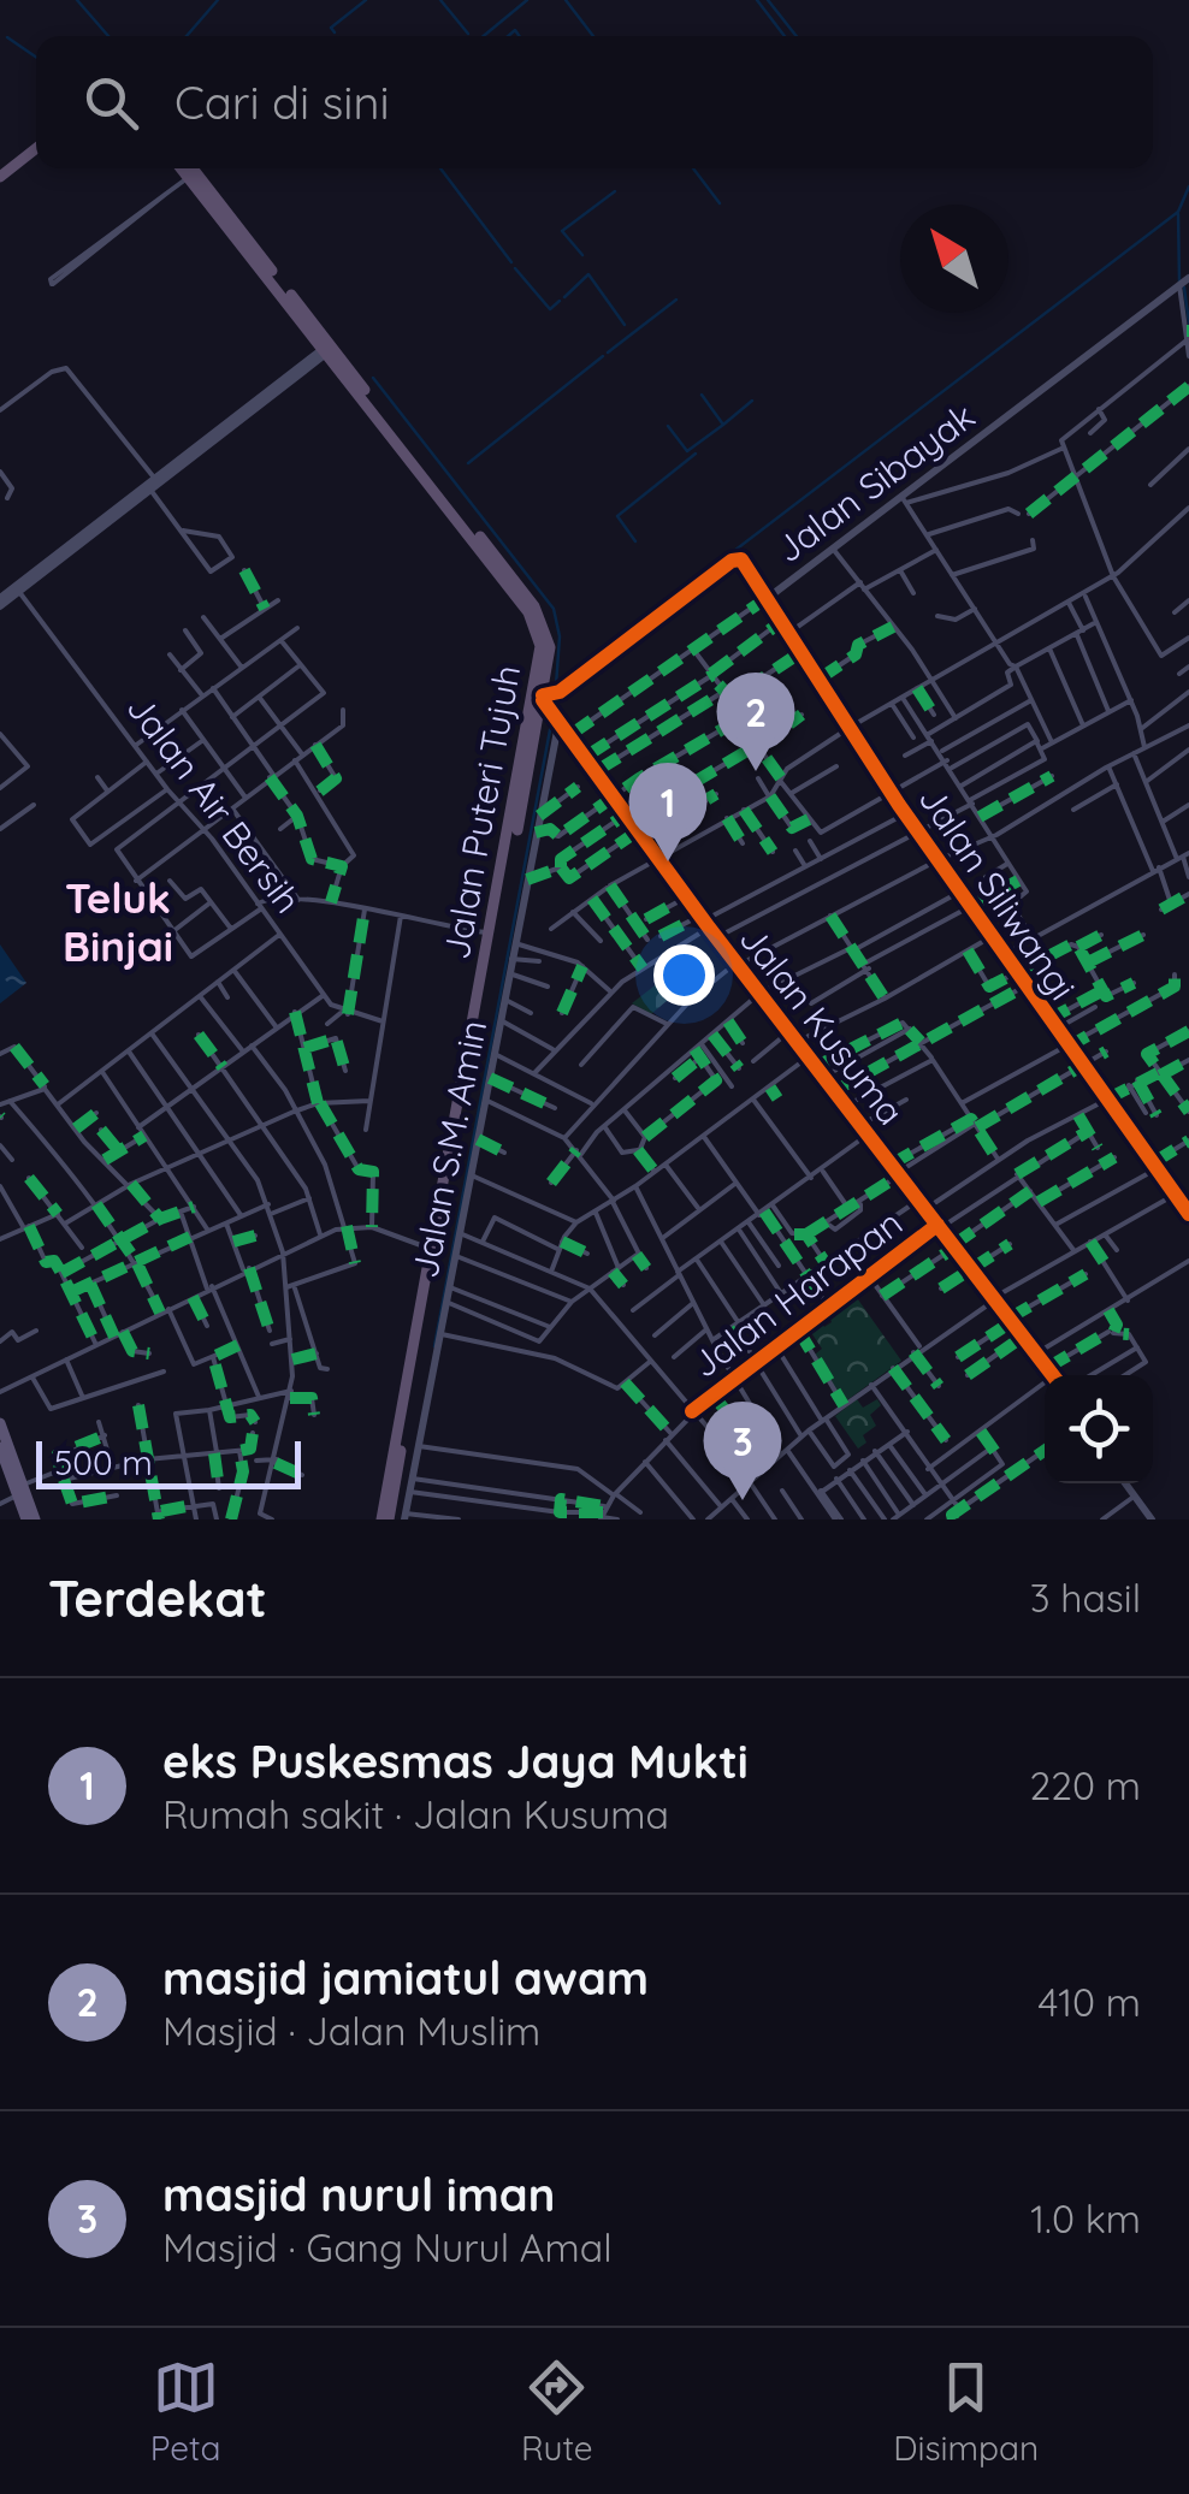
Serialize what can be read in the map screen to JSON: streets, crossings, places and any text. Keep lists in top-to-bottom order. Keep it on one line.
{"streets":{"highway":["Jalan Puteri Tujuh"],"street":["Jalan Sibayak","Jalan Air Bersih","Jalan Siliwangi","Jalan Kusuma","Jalan S.M. Amin","Jalan Harapan"]},"crossings":[["Jalan Sibayak","Jalan Puteri Tujuh"],["Jalan Sibayak","Jalan Siliwangi"],["Jalan Sibayak","Jalan Kusuma"],["Jalan Sibayak","Jalan S.M. Amin"],["Jalan Puteri Tujuh","Jalan Kusuma"],["Jalan Puteri Tujuh","Jalan S.M. Amin"],["Jalan Kusuma","Jalan S.M. Amin"],["Jalan Kusuma","Jalan Harapan"]],"districts":["Teluk Binjai"],"scale_bar":"500 m","north":"top left","page":{"search":"Cari di sini","pins":["2","1","3"],"scale":"500 m","heading":["Terdekat","3 hasil"],"list":[{"mark":"1","name":"eks Puskesmas Jaya Mukti","note":"Rumah sakit · Jalan Kusuma","value":"220 m"},{"mark":"2","name":"masjid jamiatul awam","note":"Masjid · Jalan Muslim","value":"410 m"},{"mark":"3","name":"masjid nurul iman","note":"Masjid · Gang Nurul Amal","value":"1.0 km"}],"nav":["Peta","Rute","Disimpan"]}}
